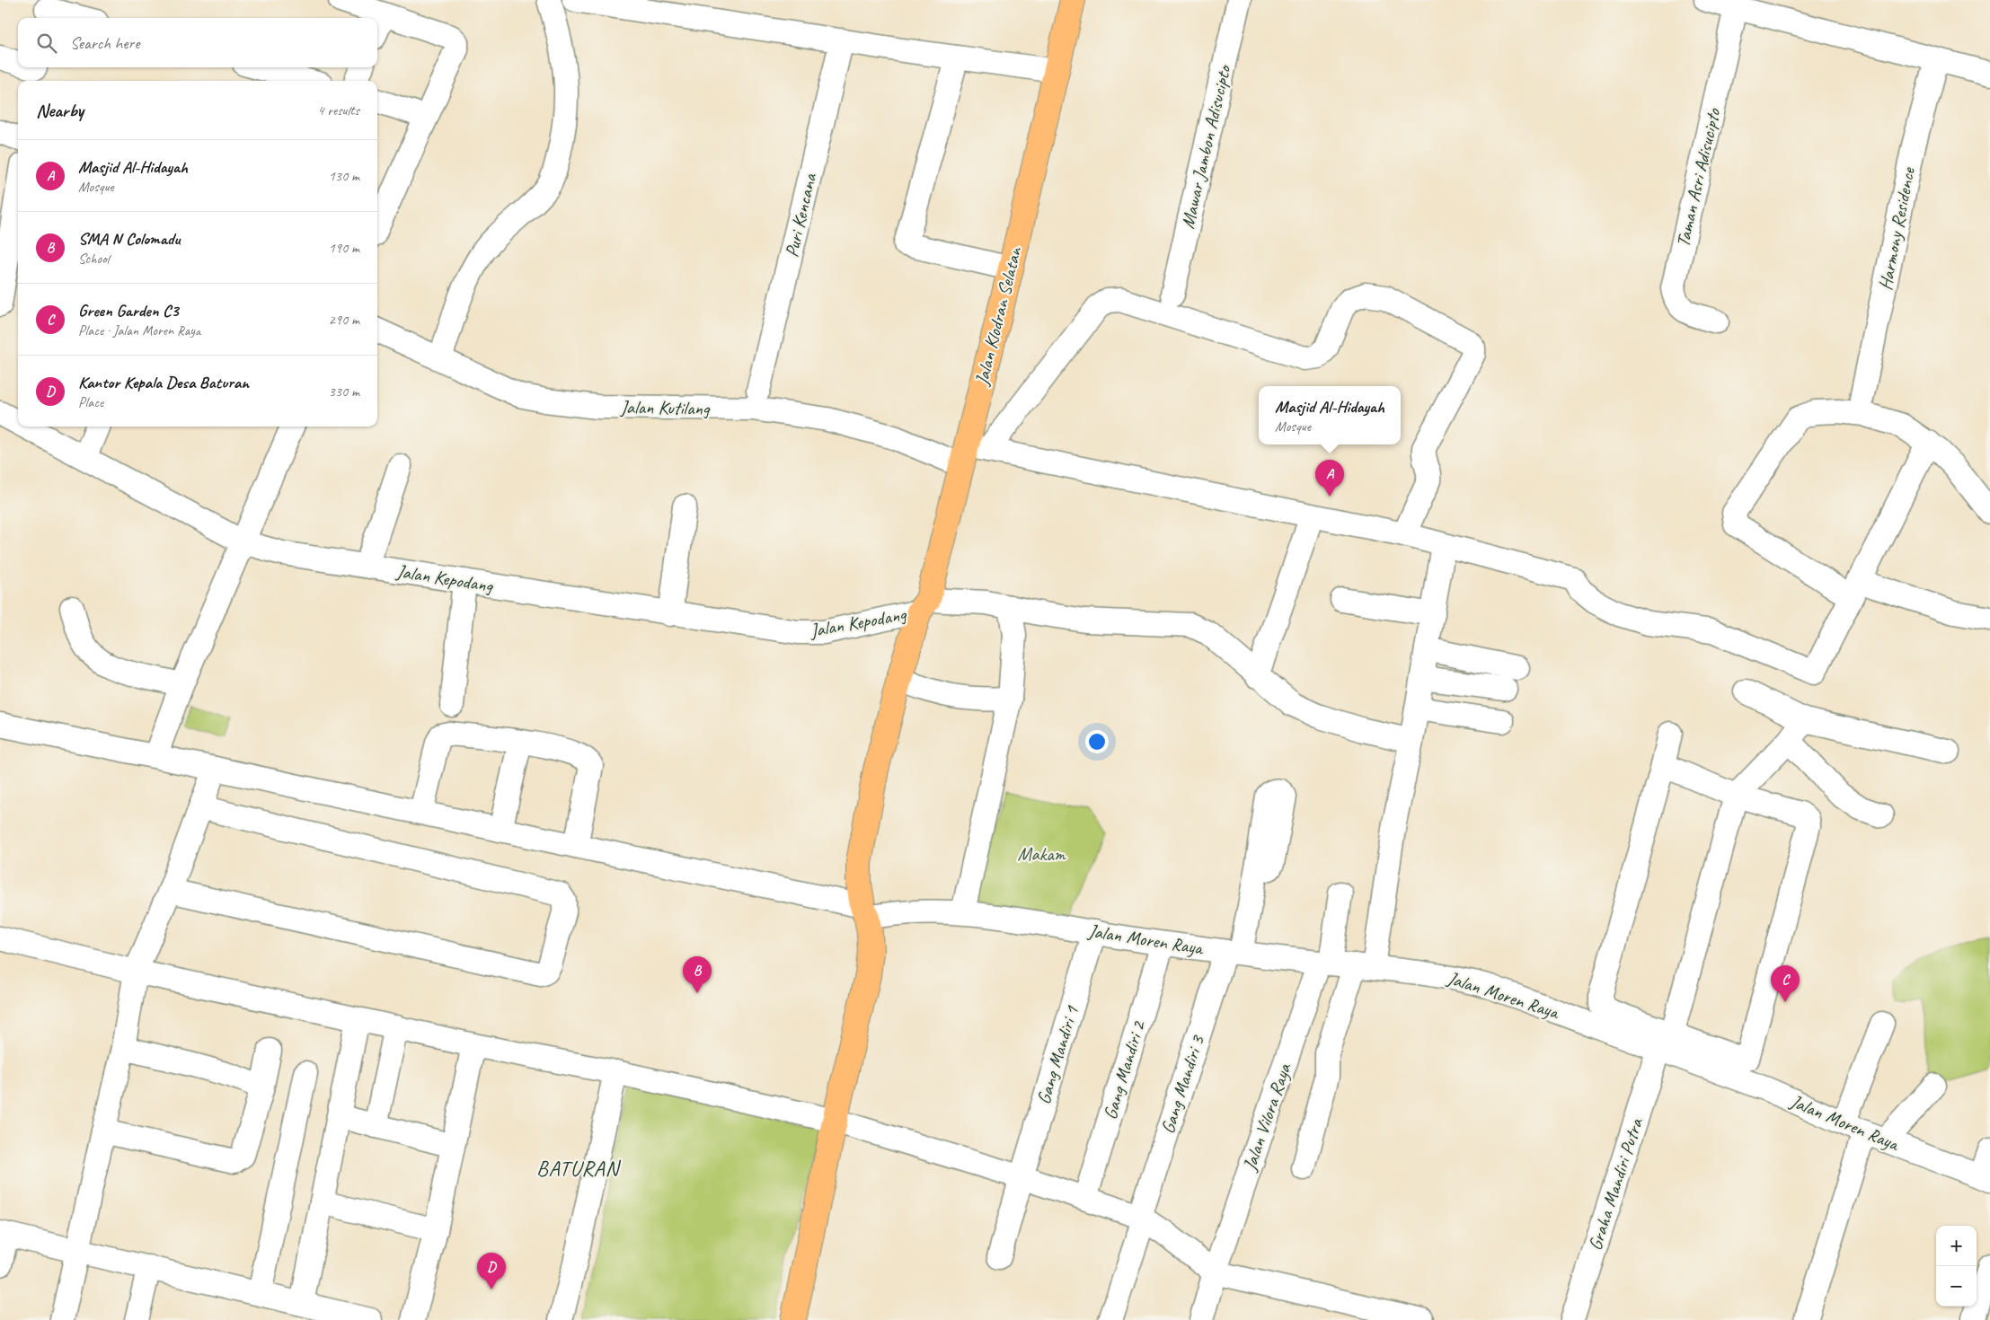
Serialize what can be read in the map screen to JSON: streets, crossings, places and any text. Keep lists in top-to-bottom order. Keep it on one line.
{"streets":{"main road":["Jalan Klodran Selatan"],"street":["Mawar Jambon Adisucipto","Taman Asri Adisucipto","Puri Kencana","Harmony Residence","Jalan Kutilang","Jalan Kepodang","Jalan Moren Raya","Gang Mandiri 1","Gang Mandiri 2","Gang Mandiri 3","Jalan Vilora Raya","Graha Mandiri Putra"]},"crossings":[["Jalan Klodran Selatan","Jalan Kutilang"],["Jalan Klodran Selatan","Jalan Kepodang"],["Jalan Klodran Selatan","Jalan Moren Raya"],["Jalan Moren Raya","Gang Mandiri 1"],["Jalan Moren Raya","Gang Mandiri 2"],["Jalan Moren Raya","Gang Mandiri 3"],["Jalan Moren Raya","Jalan Vilora Raya"],["Jalan Moren Raya","Graha Mandiri Putra"]],"districts":["BATURAN"],"parks":["Makam"],"page":{"search":"Search here","heading":["Nearby","4 results"],"list":[{"mark":"A","name":"Masjid Al-Hidayah","note":"Mosque","value":"130 m"},{"mark":"B","name":"SMA N Colomadu","note":"School","value":"190 m"},{"mark":"C","name":"Green Garden C3","note":"Place · Jalan Moren Raya","value":"290 m"},{"mark":"D","name":"Kantor Kepala Desa Baturan","note":"Place","value":"330 m"}],"popup":["Masjid Al-Hidayah","Mosque"],"pins":["A","B","C","D"],"map_buttons":["+","−"]}}
